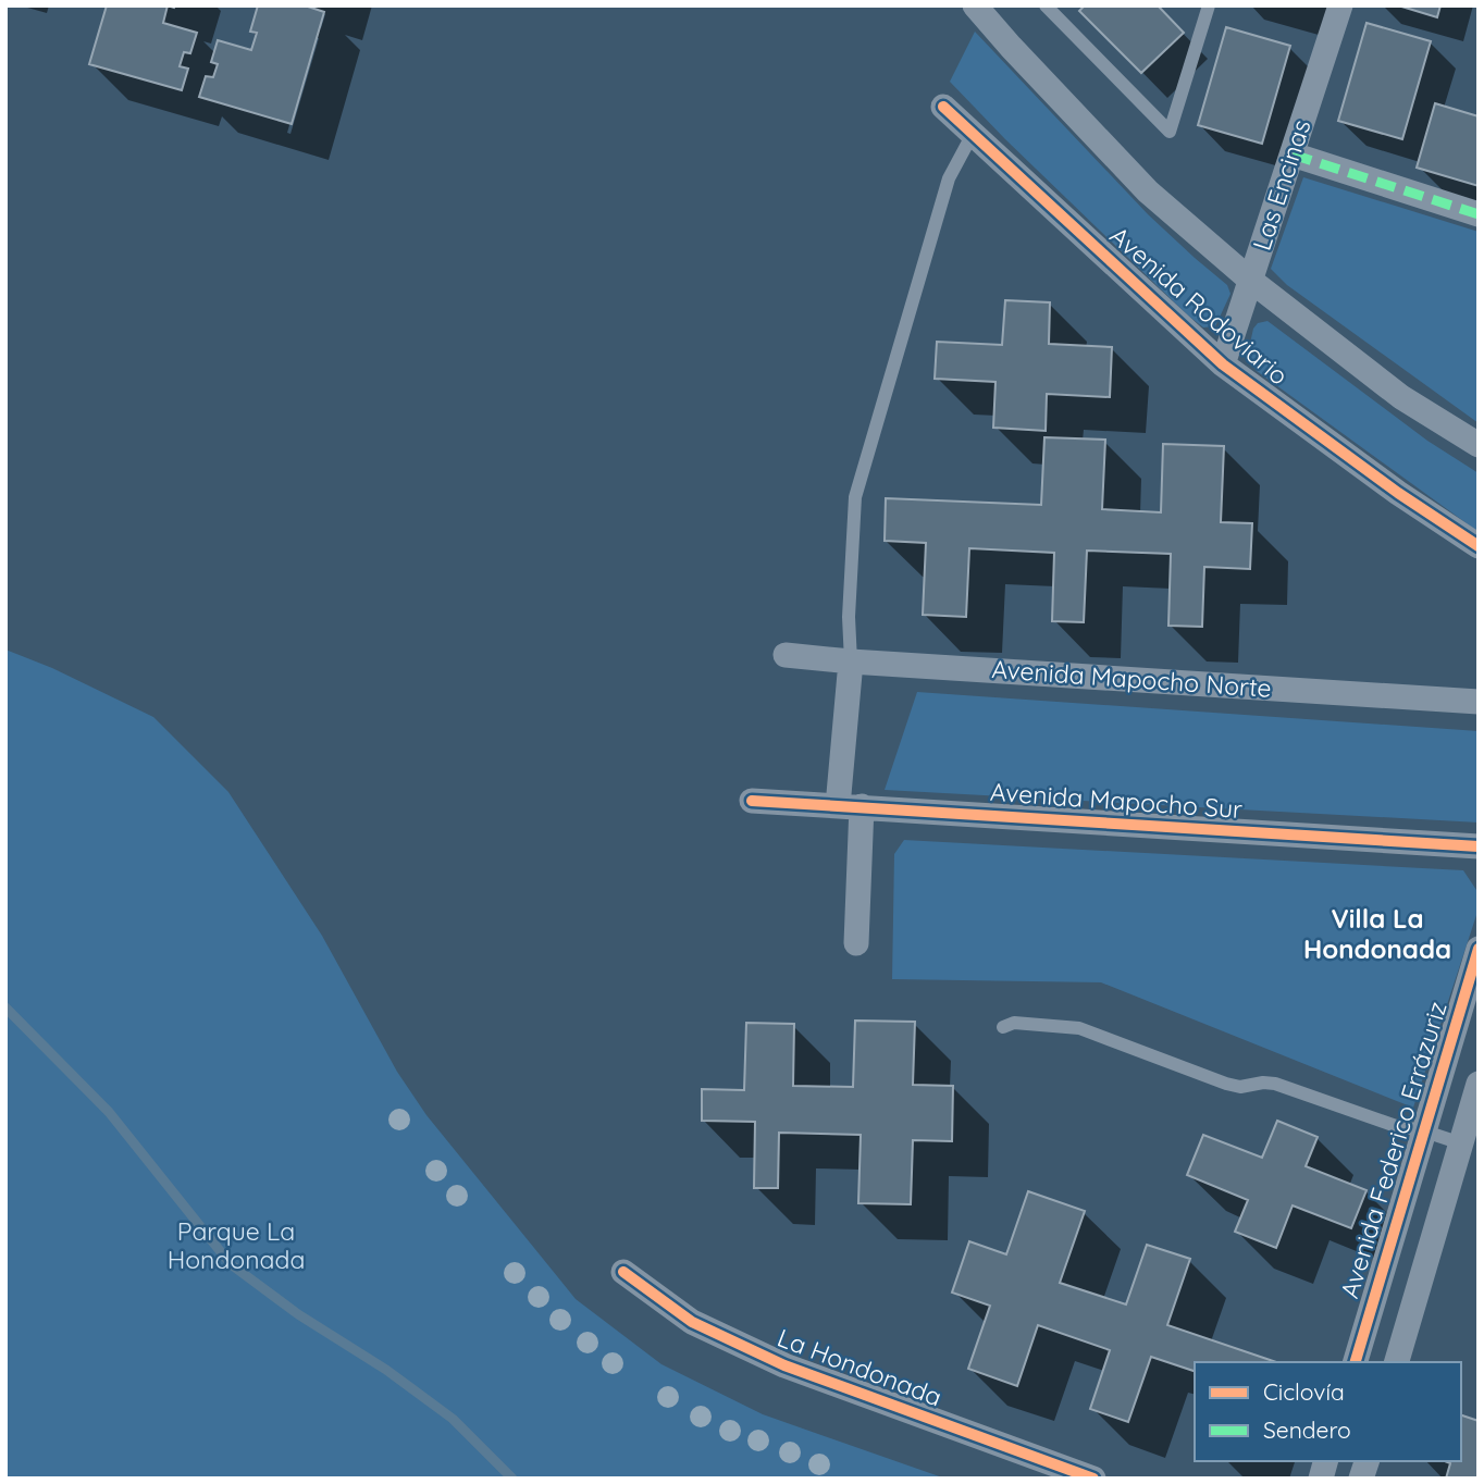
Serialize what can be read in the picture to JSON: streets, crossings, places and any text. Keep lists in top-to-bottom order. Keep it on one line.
{"streets":{"street":["Las Encinas","Avenida Rodoviario","Avenida Mapocho Norte","Avenida Mapocho Sur","Avenida Federico Errázuriz","La Hondonada"]},"crossings":[["Las Encinas","Avenida Rodoviario"]],"districts":["Villa La Hondonada"],"parks":["Parque La Hondonada"],"legend":["Ciclovía","Sendero"]}
